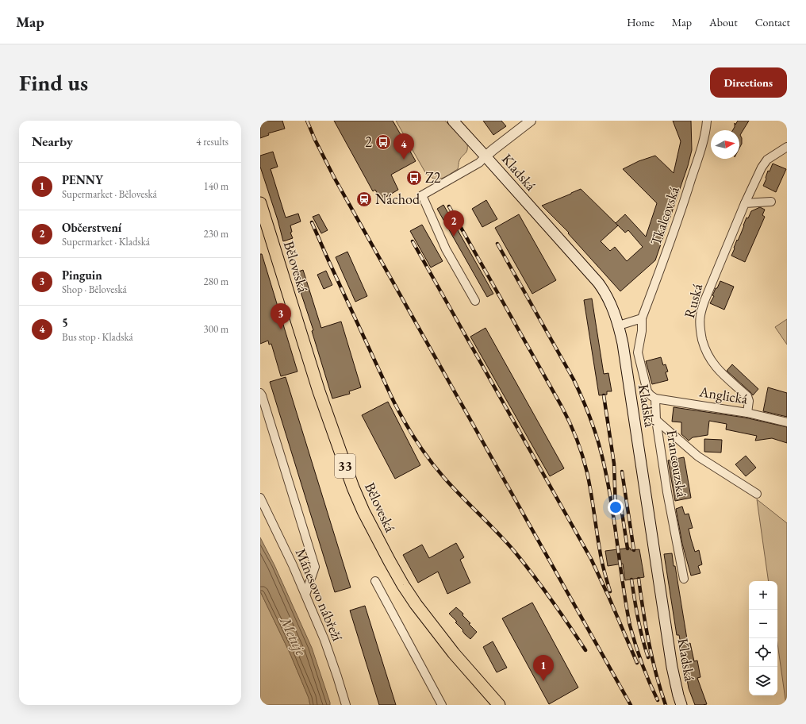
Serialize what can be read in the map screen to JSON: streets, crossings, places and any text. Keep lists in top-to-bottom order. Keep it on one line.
{"streets":{"main road":["Kladská","Běloveská","33"],"street":["Tkalcovská","Ruská","Anglická","Francouzská","Mánesovo nábřeží"]},"crossings":[["Tkalcovská","Anglická"],["Ruská","Anglická"]],"water":["Metuje"],"places":{"bus stop":["2","Z2"],"station":["Náchod"]},"north":"right","page":{"header":"Map","nav":["Home","Map","About","Contact"],"buttons":"Directions","title":"Find us","heading":["Nearby","4 results"],"pins":["4","2","3","1"],"list":[{"mark":"1","name":"PENNY","note":"Supermarket · Běloveská","value":"140 m"},{"mark":"2","name":"Občerstvení","note":"Supermarket · Kladská","value":"230 m"},{"mark":"3","name":"Pinguin","note":"Shop · Běloveská","value":"280 m"},{"mark":"4","name":"5","note":"Bus stop · Kladská","value":"300 m"}],"map_buttons":["+","−"]}}
